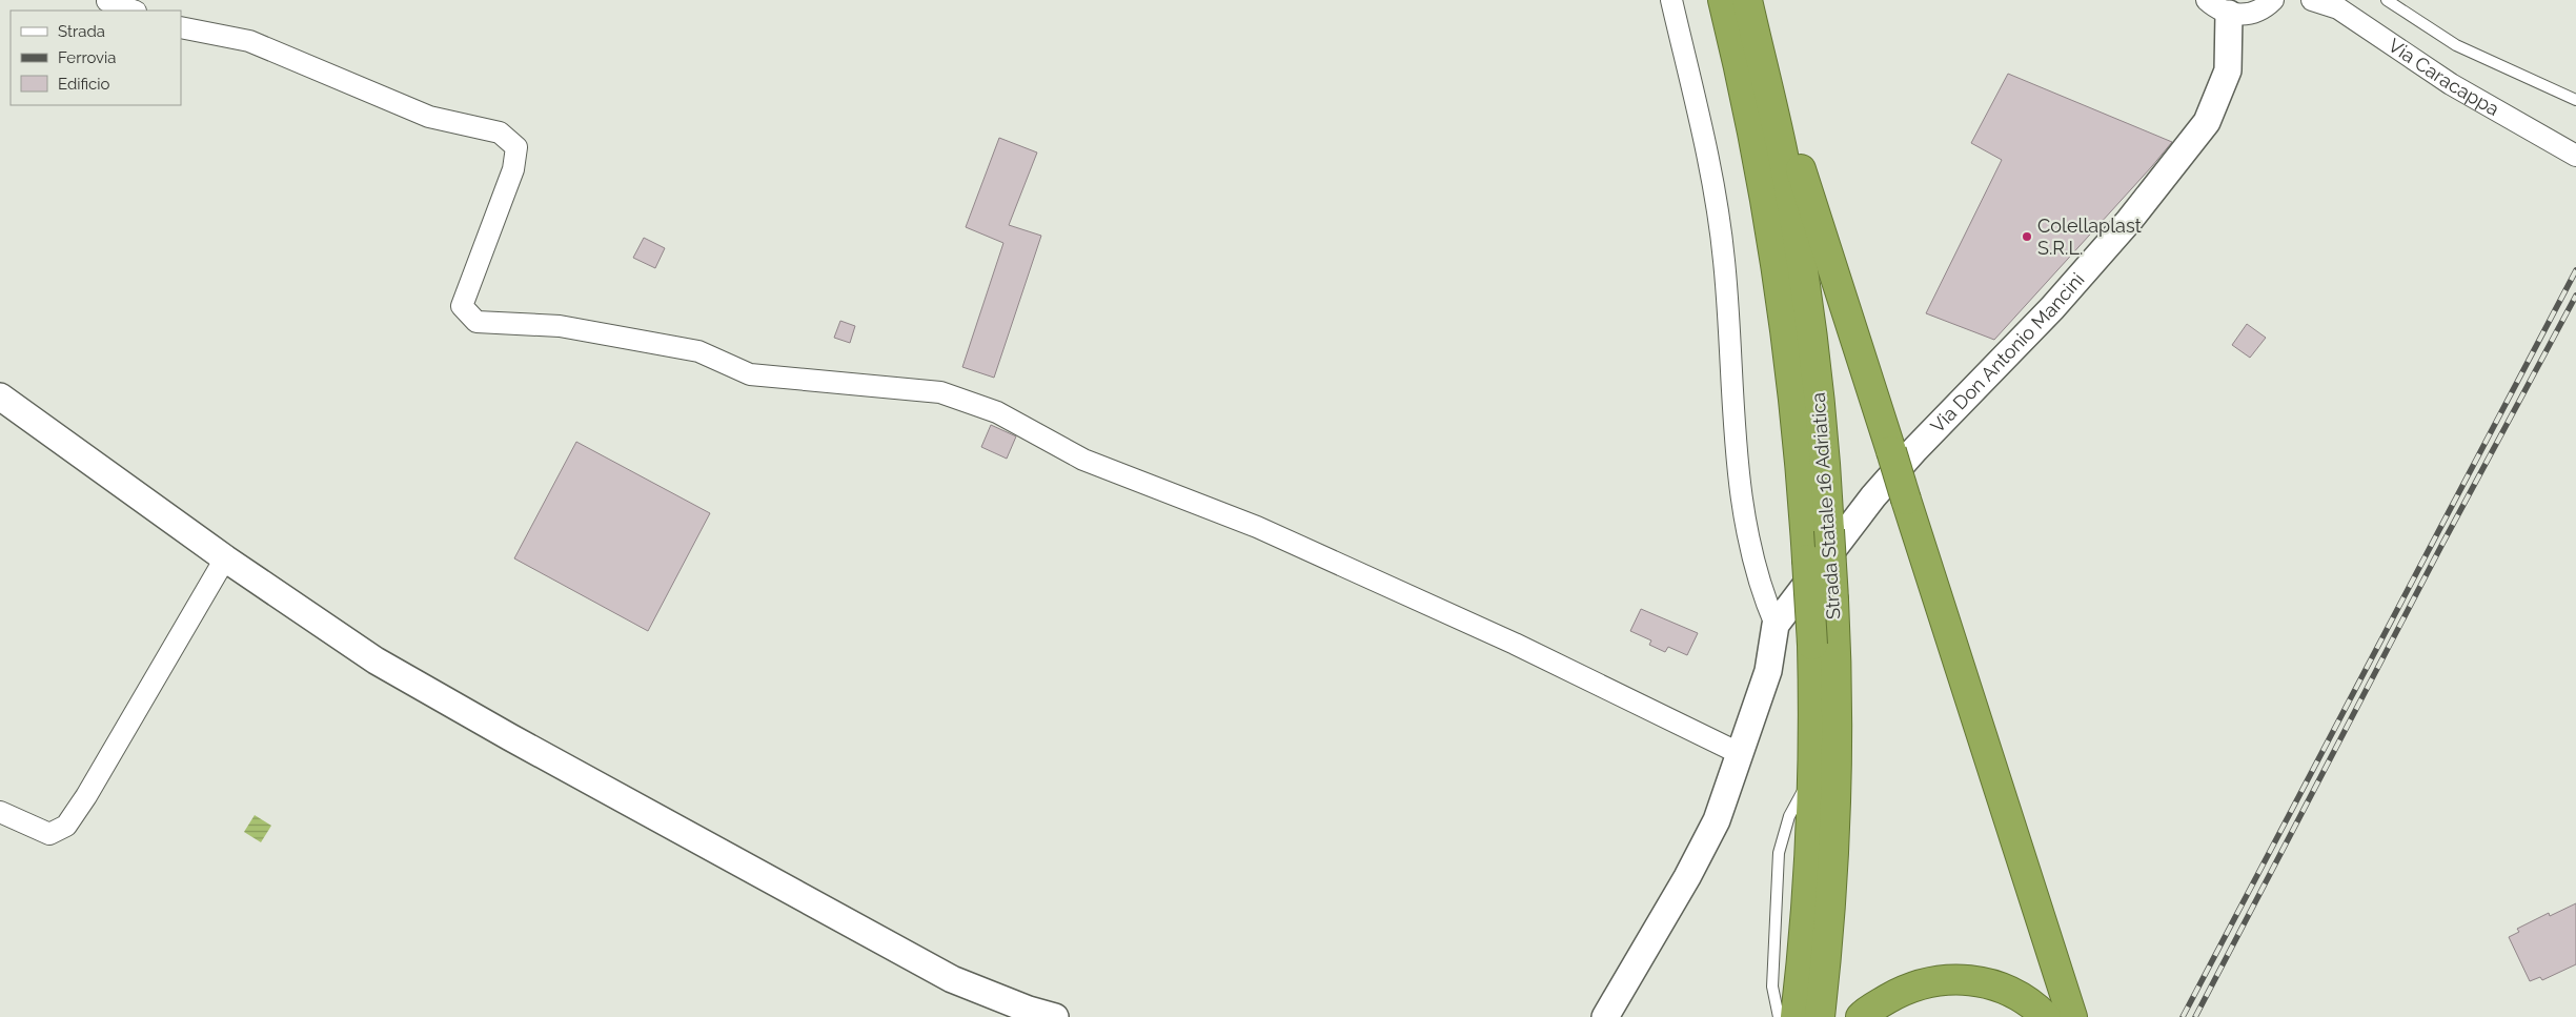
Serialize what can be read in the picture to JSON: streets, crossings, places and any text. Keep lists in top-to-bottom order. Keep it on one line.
{"streets":{"highway":["Strada Statale 16 Adriatica"],"street":["Via Caracappa","Via Don Antonio Mancini"]},"places":["Colellaplast S.R.L."],"legend":["Strada","Ferrovia","Edificio"]}
